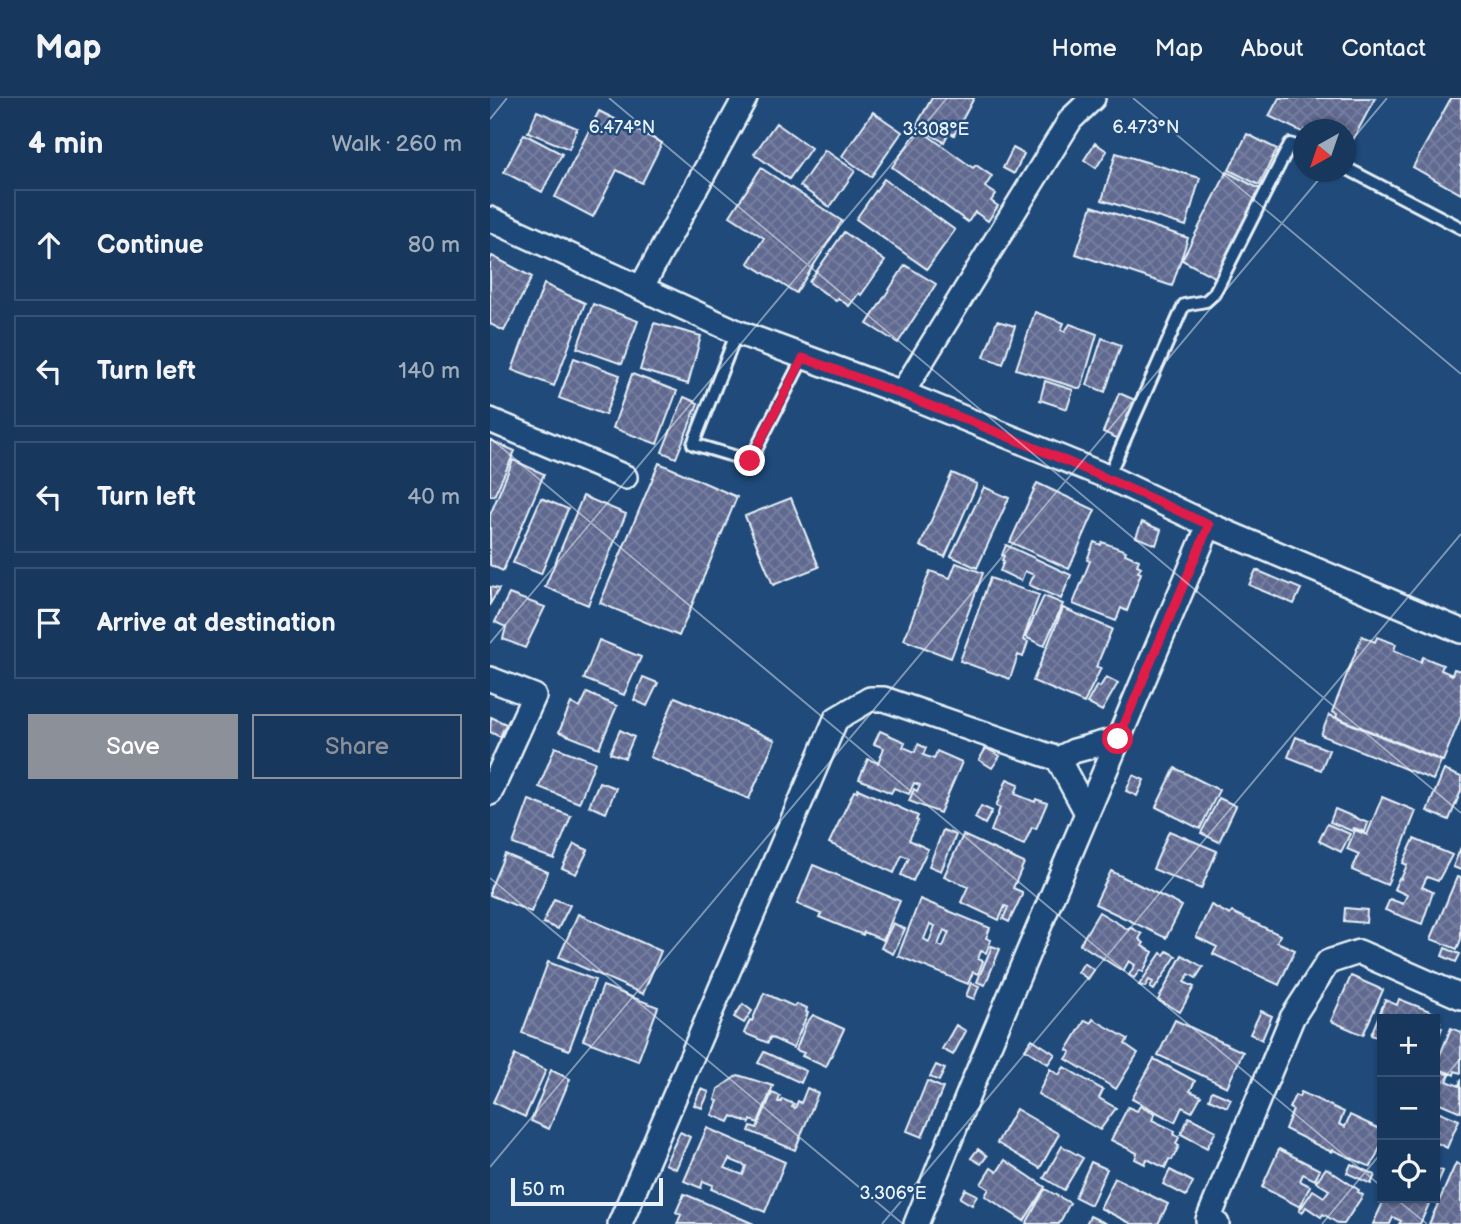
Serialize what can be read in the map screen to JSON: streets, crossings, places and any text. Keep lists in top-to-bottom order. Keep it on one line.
{"scale_bar":"50 m","north":"bottom left","page":{"header":"Map","nav":["Home","Map","About","Contact"],"heading":["4 min","Walk · 260 m"],"list":[["Continue","80 m"],["Turn left","140 m"],["Turn left","40 m"],"Arrive at destination"],"buttons":["Save","Share"],"map_buttons":["+","−"],"scale":"50 m"},"coordinates":["6.474°N","6.473°N","3.308°E","3.306°E"]}
